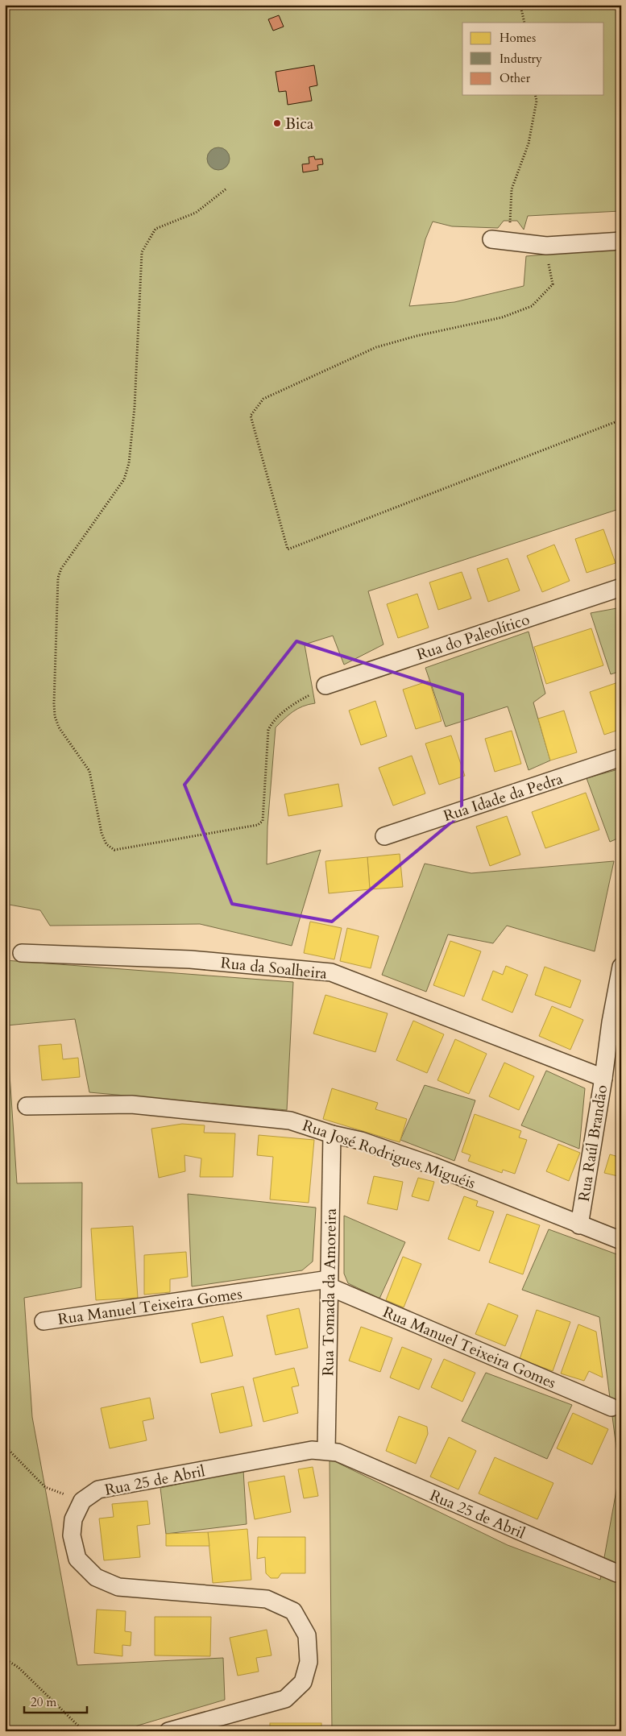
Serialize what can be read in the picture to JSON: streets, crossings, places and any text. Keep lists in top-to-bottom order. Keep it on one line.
{"streets":{"street":["Rua do Paleolítico","Rua Idade da Pedra","Rua da Soalheira","Rua Raúl Brandão","Rua José Rodrigues Miguéis","Rua Tomada da Amoreira","Rua Manuel Teixeira Gomes","Rua 25 de Abril"]},"crossings":[["Rua da Soalheira","Rua Raúl Brandão"],["Rua Raúl Brandão","Rua José Rodrigues Miguéis"],["Rua José Rodrigues Miguéis","Rua Tomada da Amoreira"],["Rua Tomada da Amoreira","Rua Manuel Teixeira Gomes"],["Rua Tomada da Amoreira","Rua 25 de Abril"]],"places":["Bica"],"legend":["Homes","Industry","Other"],"scale_bar":"20 m"}
